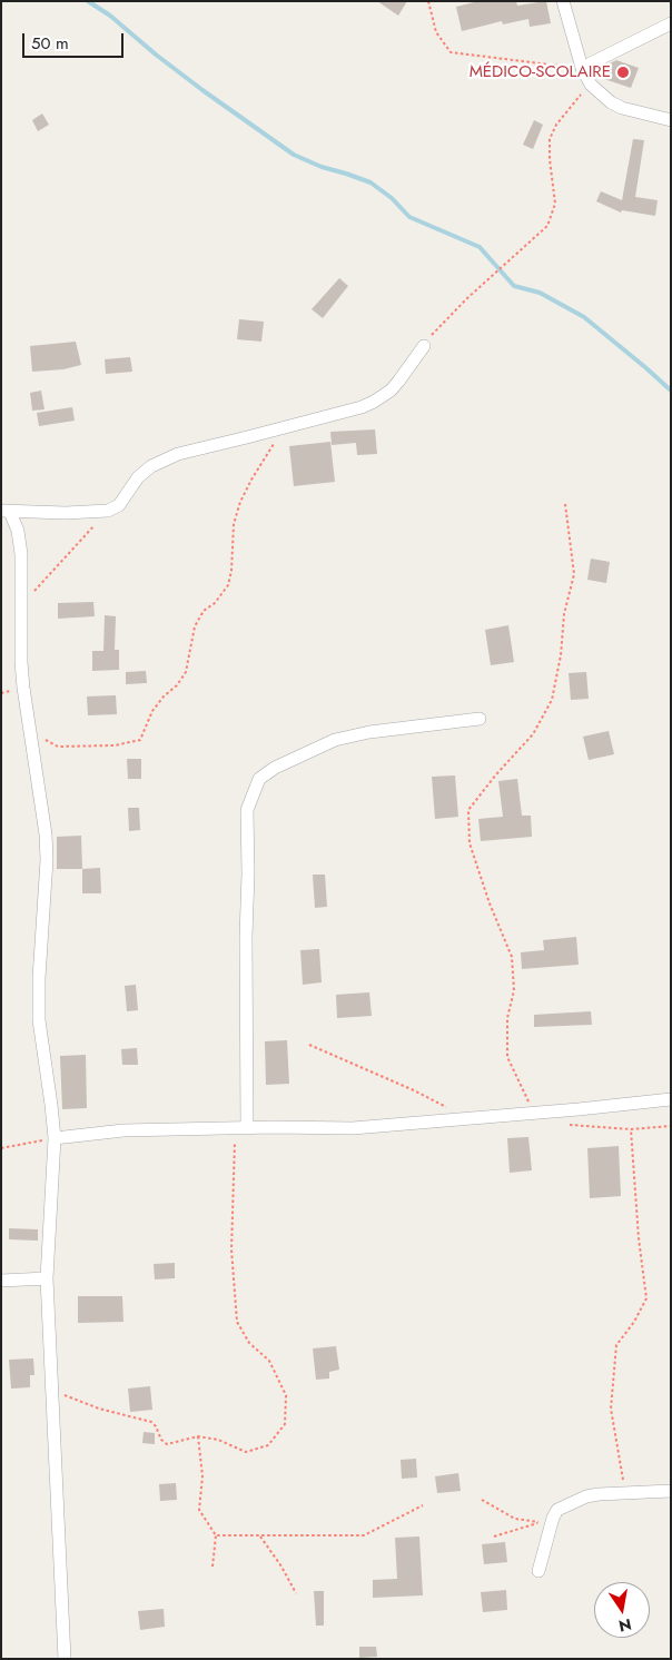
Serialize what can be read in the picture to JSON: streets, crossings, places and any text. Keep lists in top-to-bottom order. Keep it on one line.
{"places":["MÉDICO-SCOLAIRE"],"scale_bar":"50 m","north":"bottom"}
